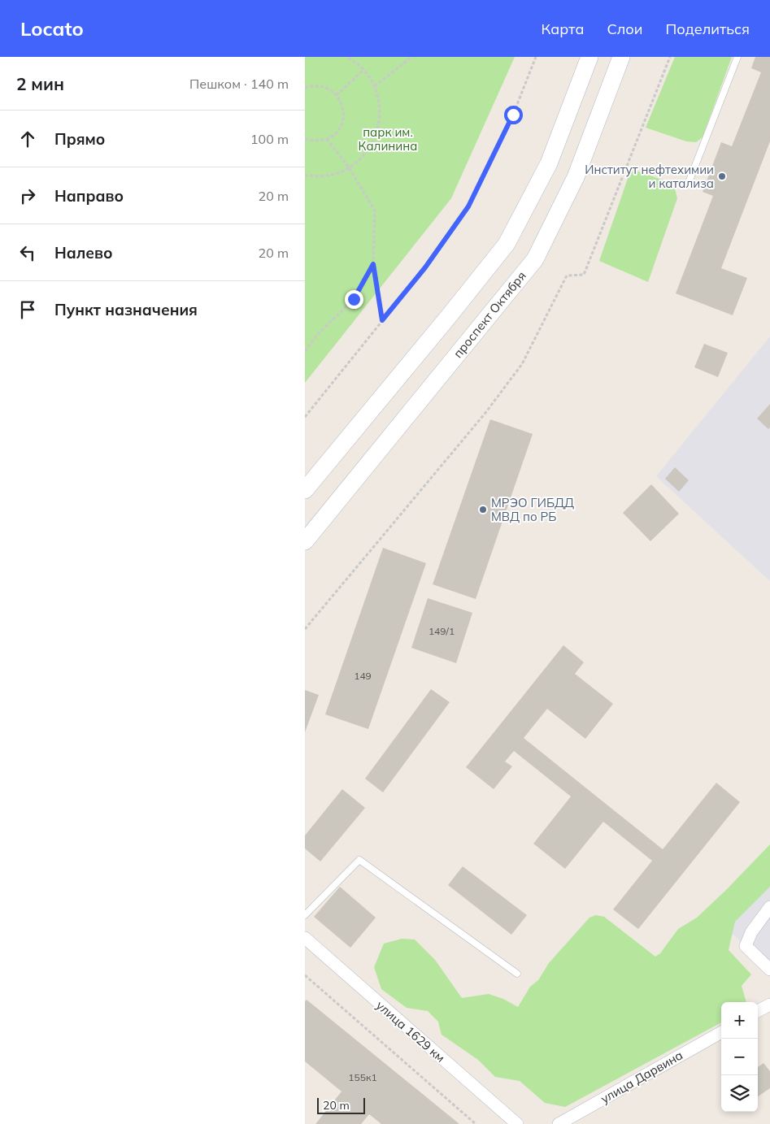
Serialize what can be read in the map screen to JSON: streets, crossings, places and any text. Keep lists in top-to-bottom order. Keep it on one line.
{"streets":{"main road":["проспект Октября"],"street":["улица 1629 км","улица Дарвина"]},"parks":["парк им. Калинина"],"places":["Институт нефтехимии и катализа","МРЭО ГИБДД МВД по РБ"],"house_numbers":["149/1","149","155к1"],"scale_bar":"20 m","page":{"header":"Locato","nav":["Карта","Слои","Поделиться"],"heading":["2 мин","Пешком · 140 m"],"list":[["Прямо","100 m"],["Направо","20 m"],["Налево","20 m"],"Пункт назначения"],"map_buttons":["+","−"],"scale":"20 m"}}
